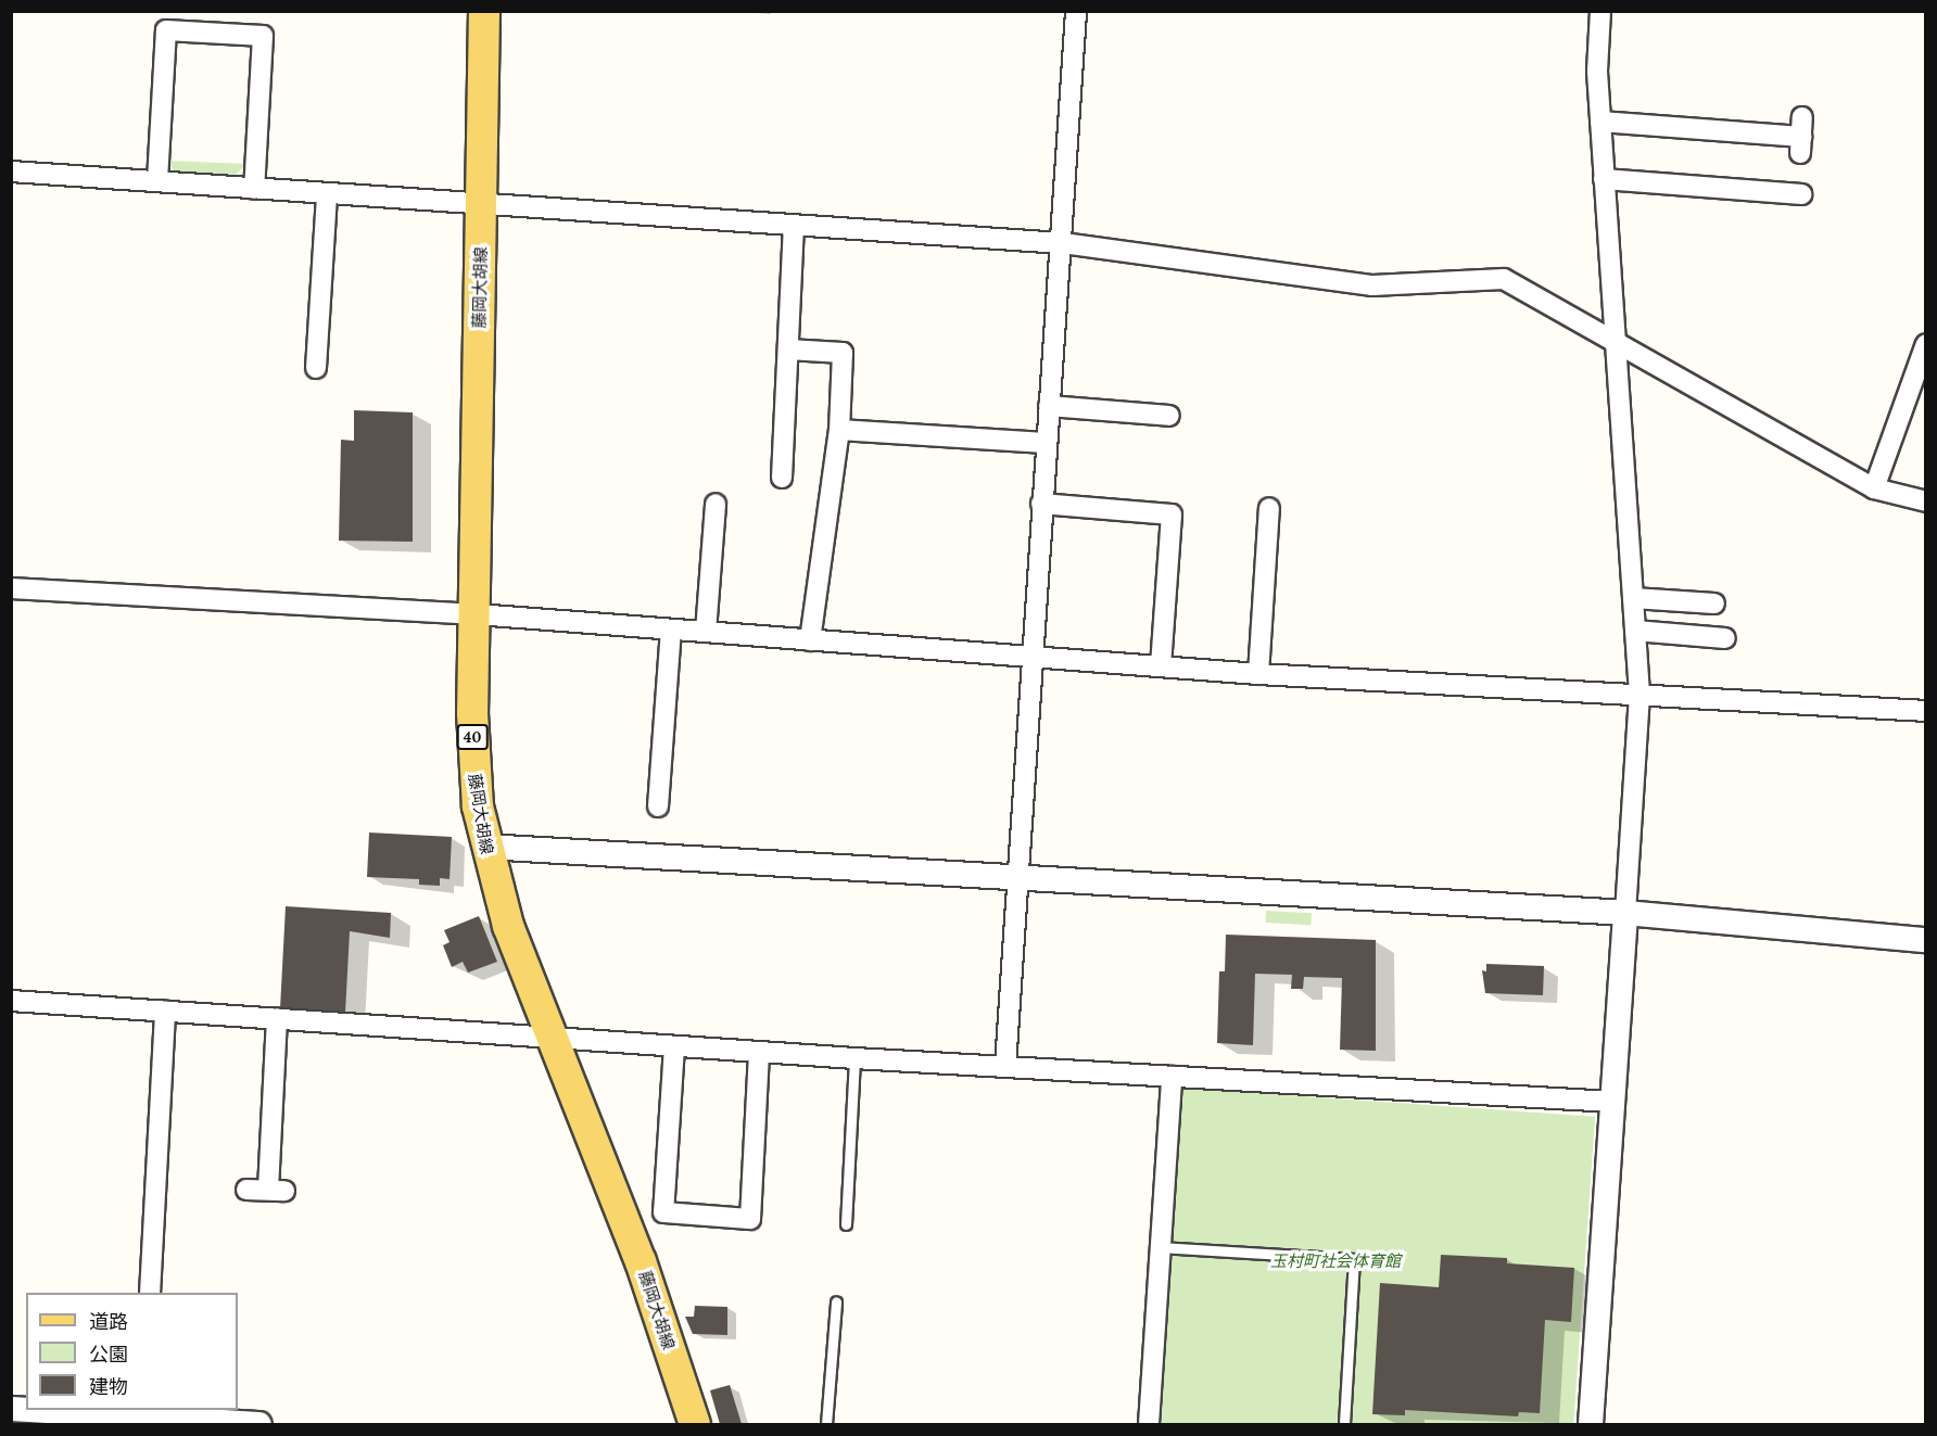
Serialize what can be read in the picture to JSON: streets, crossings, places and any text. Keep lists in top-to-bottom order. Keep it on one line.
{"streets":{"main road":["藤岡大胡線","40"]},"parks":["玉村町社会体育館"],"legend":["道路","公園","建物"]}
